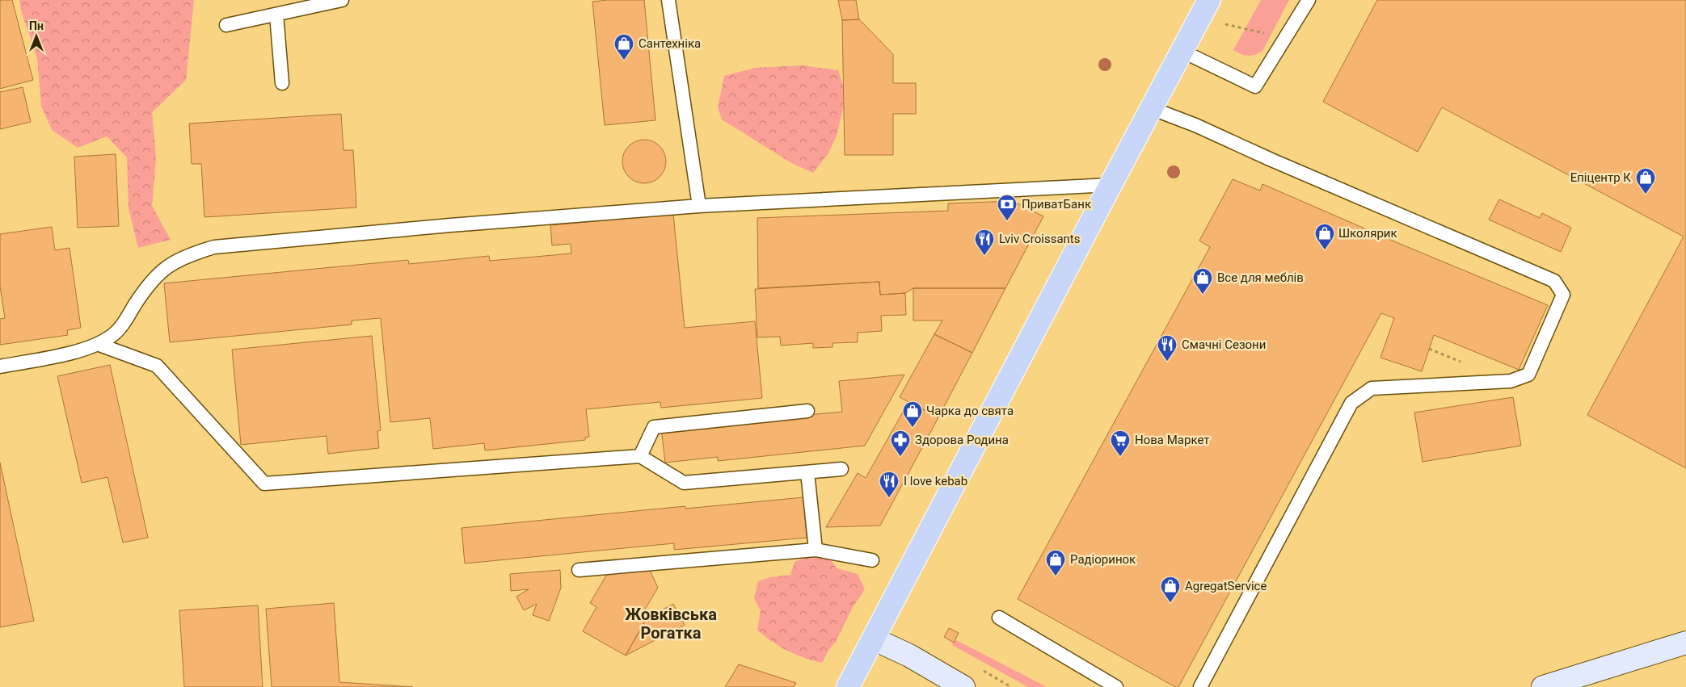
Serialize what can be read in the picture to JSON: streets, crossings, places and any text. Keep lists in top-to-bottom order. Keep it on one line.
{"districts":["Жовківська Рогатка"],"places":{"shop":["Сантехніка","Епіцентр К","Школярик","Все для меблів","Чарка до свята","Радіоринок","AgregatService"],"bank":["ПриватБанк"],"restaurant":["Lviv Croissants","Смачні Сезони","I love kebab"],"pharmacy":["Здорова Родина"],"supermarket":["Нова Маркет"]},"north":"top"}
